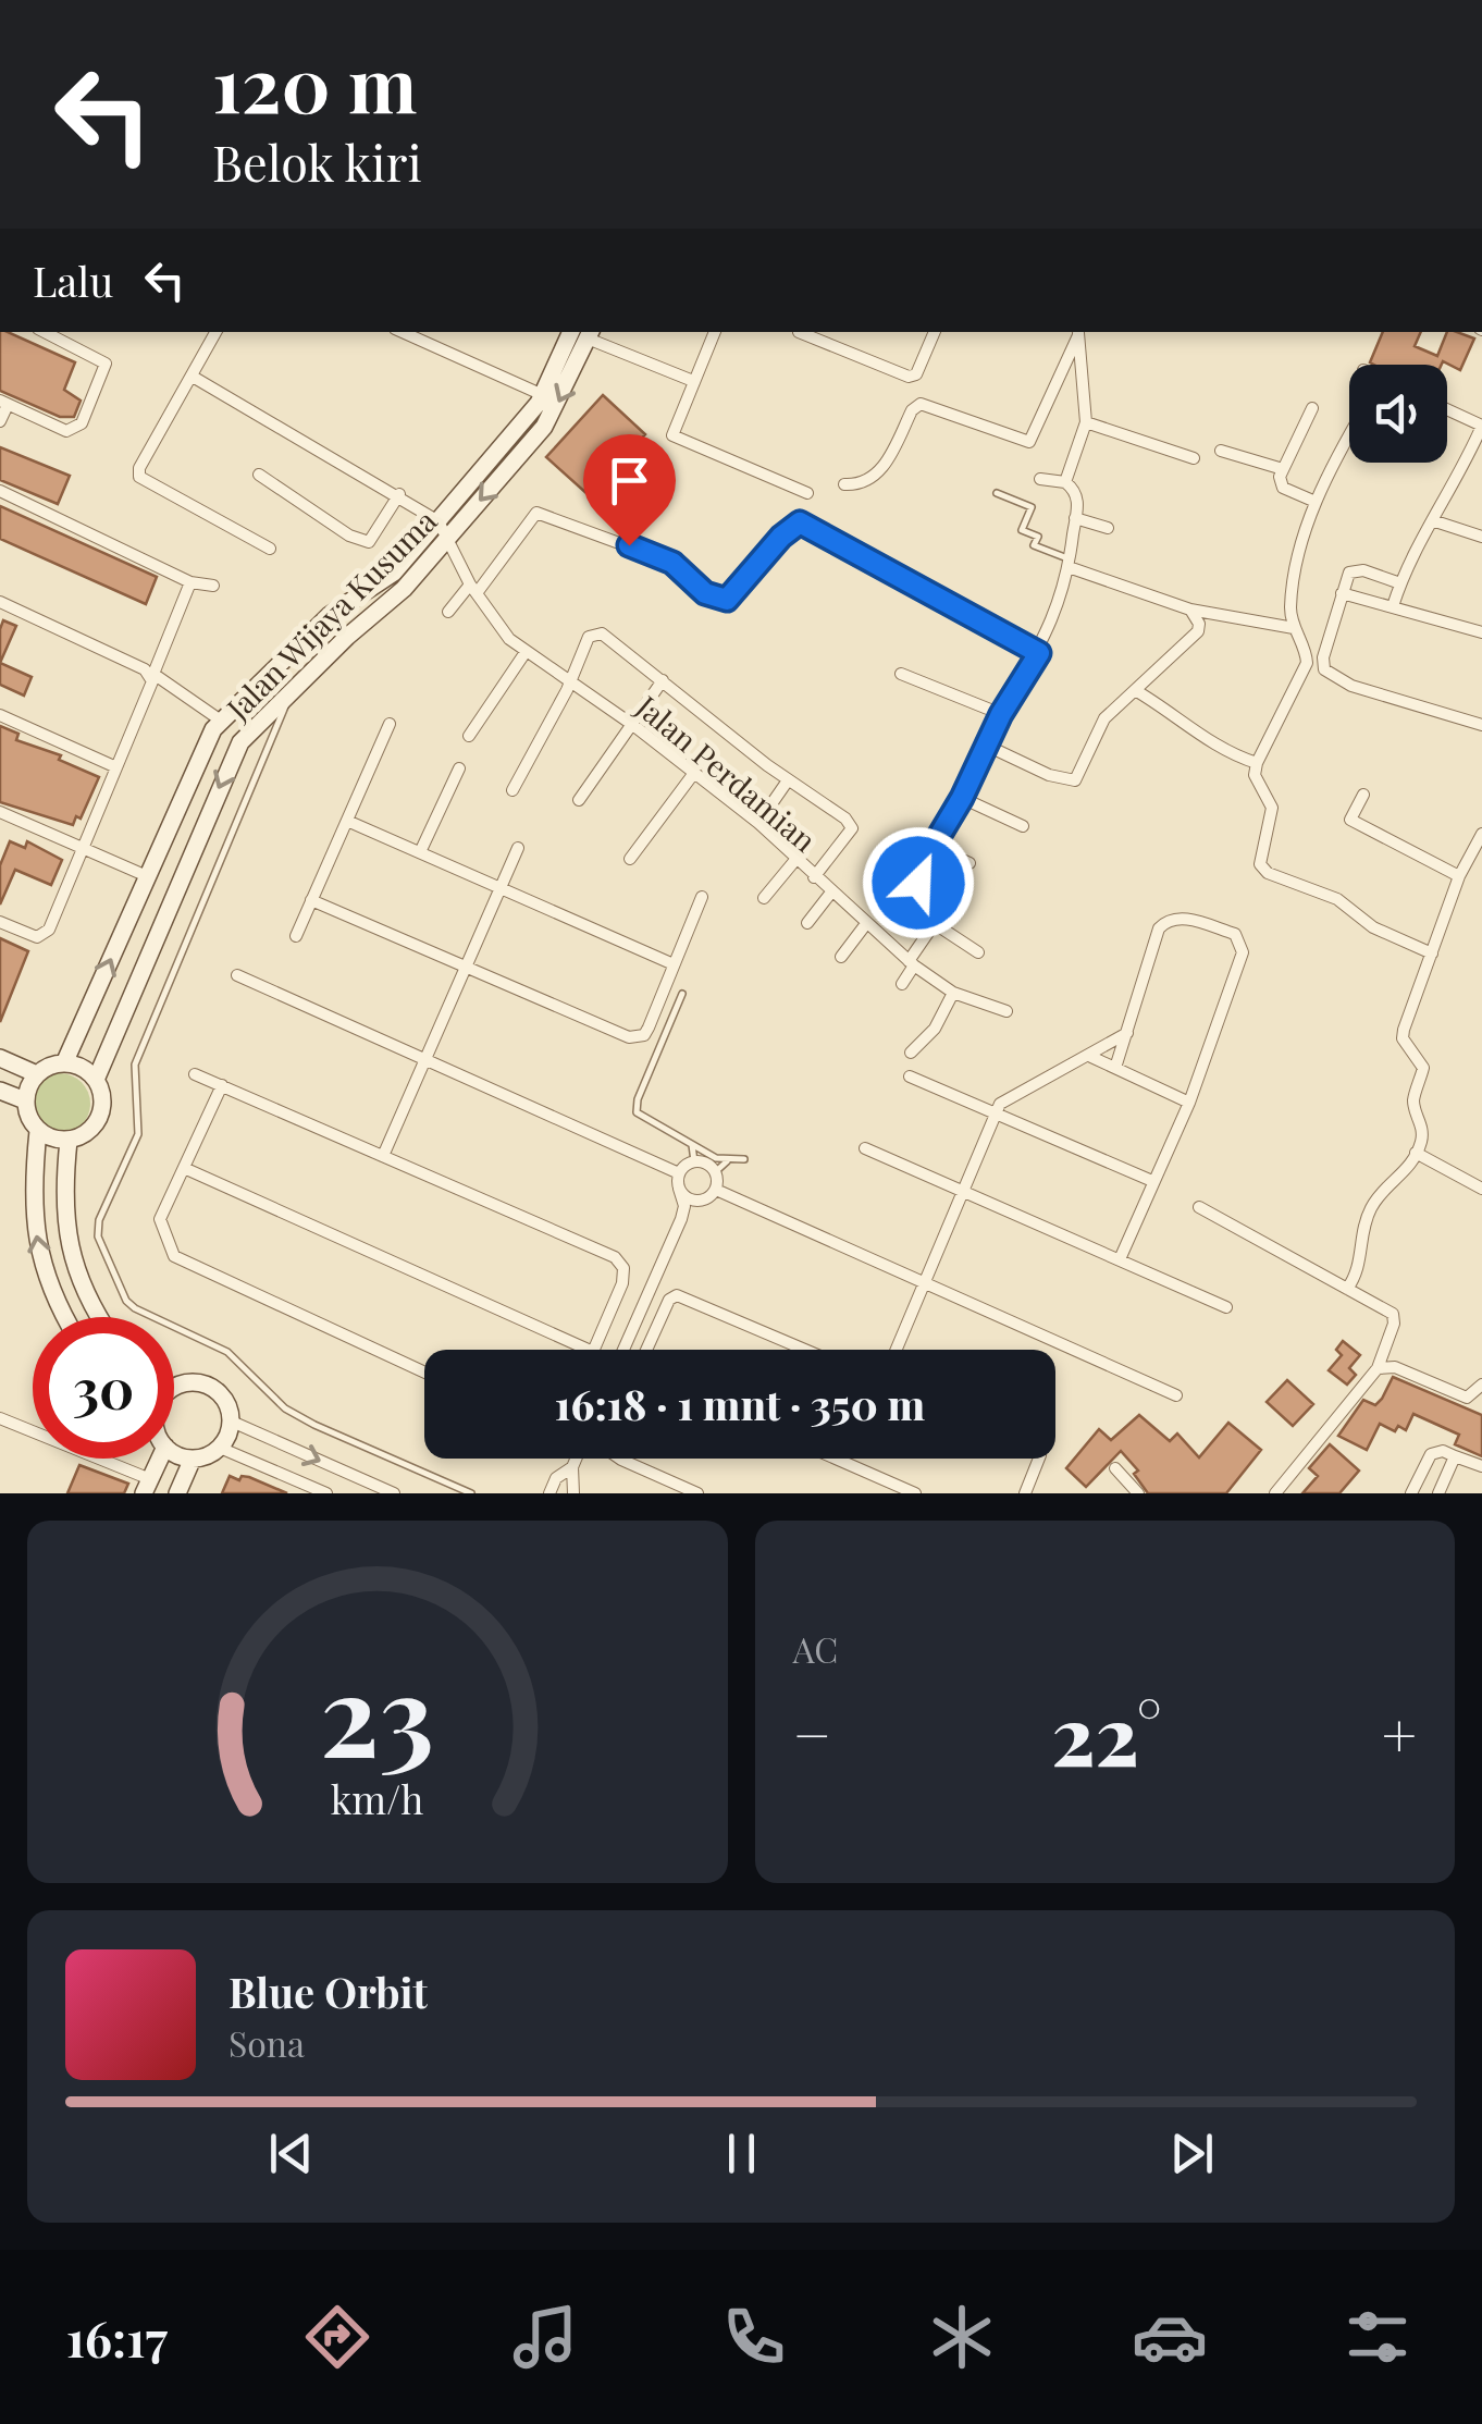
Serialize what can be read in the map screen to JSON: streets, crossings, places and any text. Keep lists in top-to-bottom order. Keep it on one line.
{"streets":{"street":["Jalan Wijaya Kusuma","Jalan Perdamian"]},"crossings":[["Jalan Wijaya Kusuma","Jalan Perdamian"]],"page":{"turn":["120 m","Belok kiri"],"then":"Lalu","limit":"30","trip":"16:18 · 1 mnt · 350 m","tile":"AC","heat":["−","22°","+"],"song":["Blue Orbit","Sona"],"tabs":"16:17","gauge":["23","km/h"]}}
